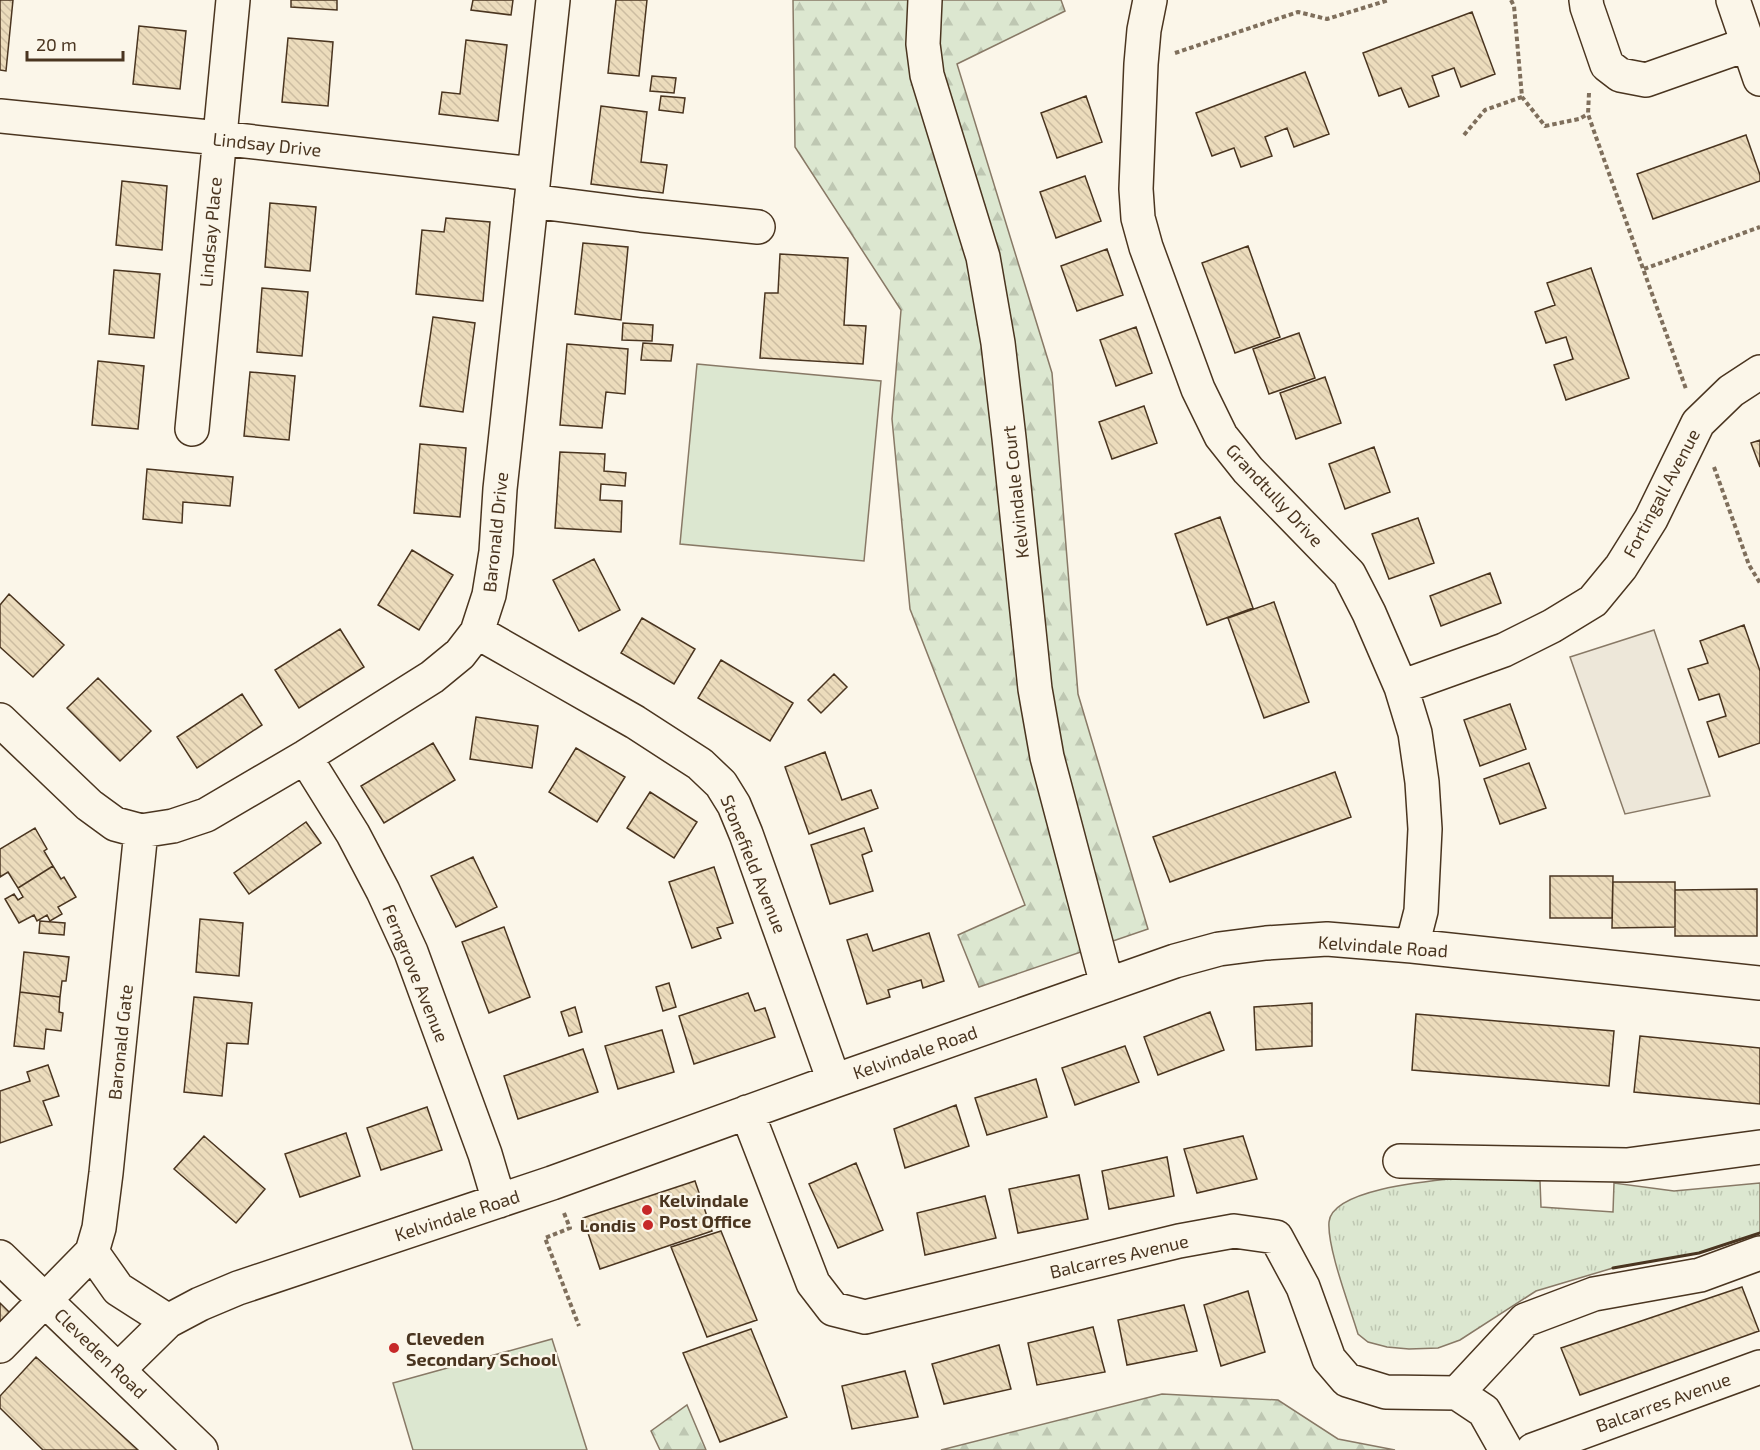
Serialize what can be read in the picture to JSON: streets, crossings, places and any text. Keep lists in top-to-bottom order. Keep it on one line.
{"streets":{"street":["Lindsay Drive","Lindsay Place","Kelvindale Court","Fortingall Avenue","Grandtully Drive","Baronald Drive","Stonefield Avenue","Kelvindale Road","Ferngrove Avenue","Baronald Gate","Balcarres Avenue","Cleveden Road"]},"crossings":[["Lindsay Drive","Lindsay Place"],["Lindsay Drive","Baronald Drive"],["Kelvindale Court","Kelvindale Road"],["Fortingall Avenue","Grandtully Drive"],["Grandtully Drive","Kelvindale Road"],["Baronald Drive","Stonefield Avenue"],["Baronald Drive","Ferngrove Avenue"],["Baronald Drive","Baronald Gate"],["Stonefield Avenue","Kelvindale Road"],["Kelvindale Road","Ferngrove Avenue"],["Kelvindale Road","Balcarres Avenue"],["Kelvindale Road","Cleveden Road"],["Baronald Gate","Cleveden Road"]],"places":["Kelvindale Post Office","Londis","Cleveden Secondary School"],"scale_bar":"20 m"}
